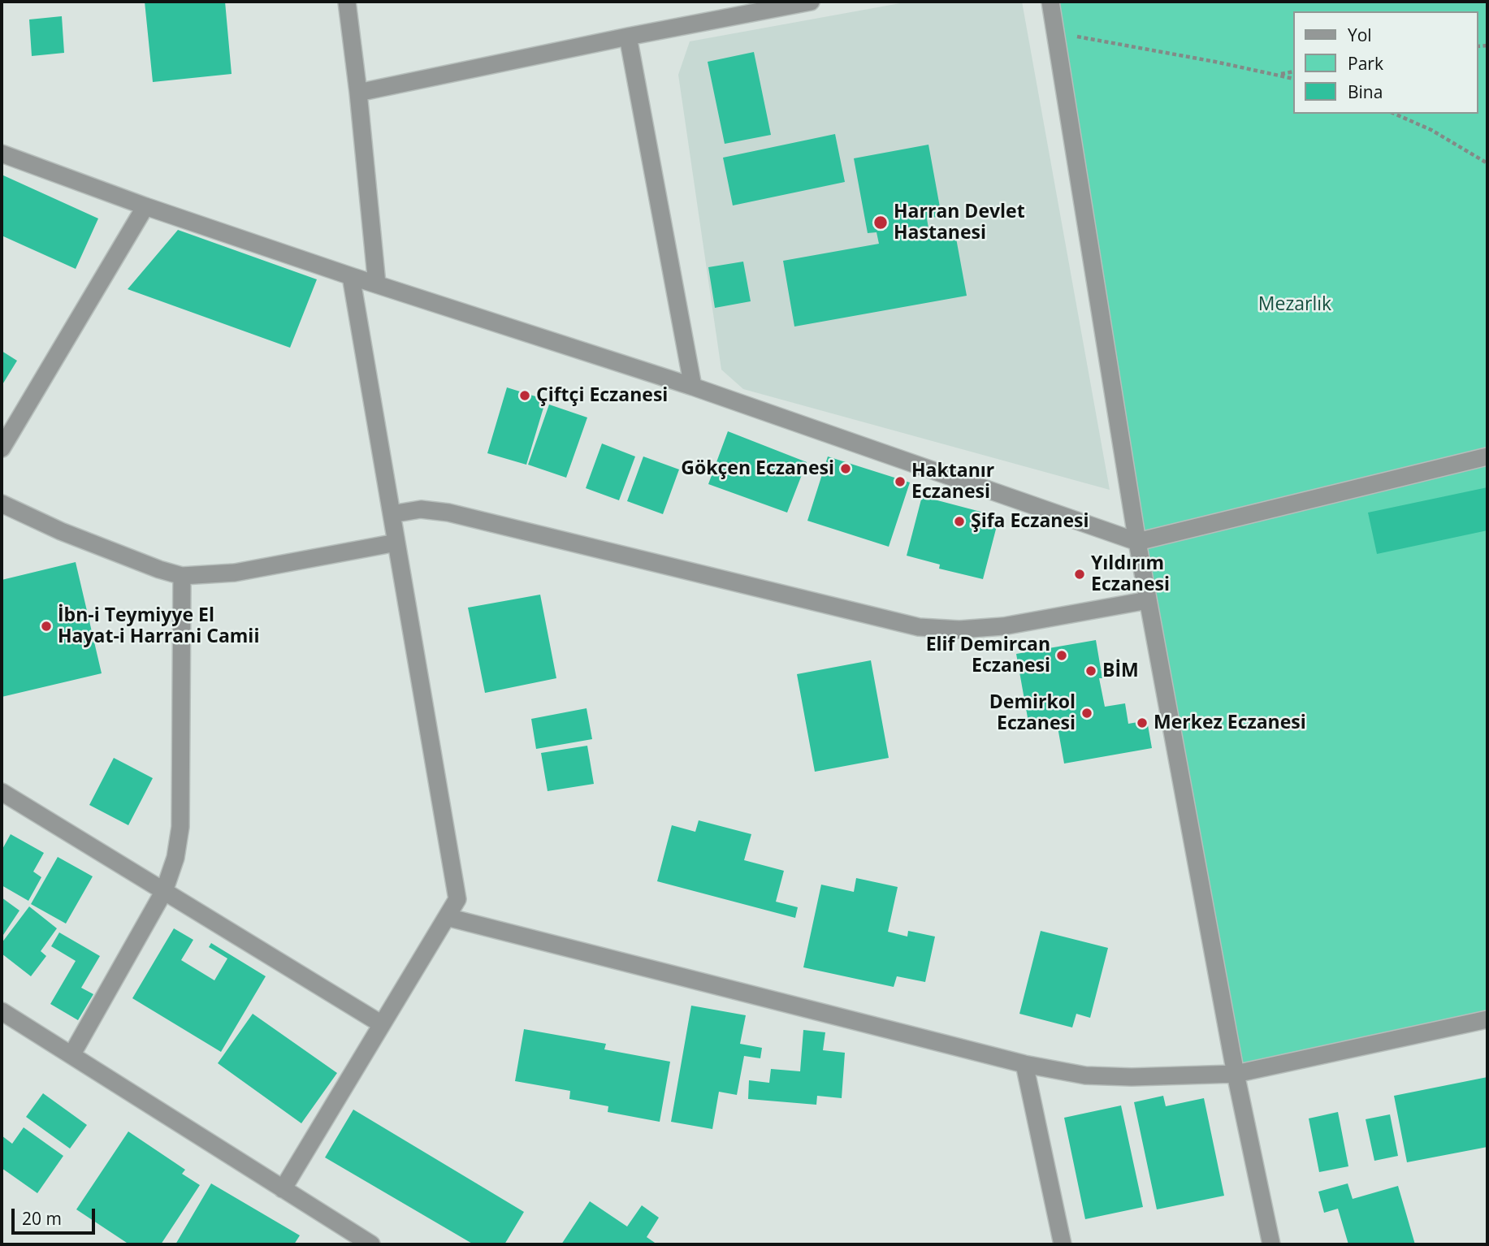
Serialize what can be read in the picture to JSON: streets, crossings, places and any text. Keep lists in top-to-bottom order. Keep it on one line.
{"parks":["Mezarlık"],"places":["Harran Devlet Hastanesi","Çiftçi Eczanesi","Gökçen Eczanesi","Haktanır Eczanesi","Şifa Eczanesi","Yıldırım Eczanesi","İbn-i Teymiyye El Hayat-i Harrani Camii","Elif Demircan Eczanesi","BİM","Demirkol Eczanesi","Merkez Eczanesi"],"legend":["Yol","Park","Bina"],"scale_bar":"20 m"}
